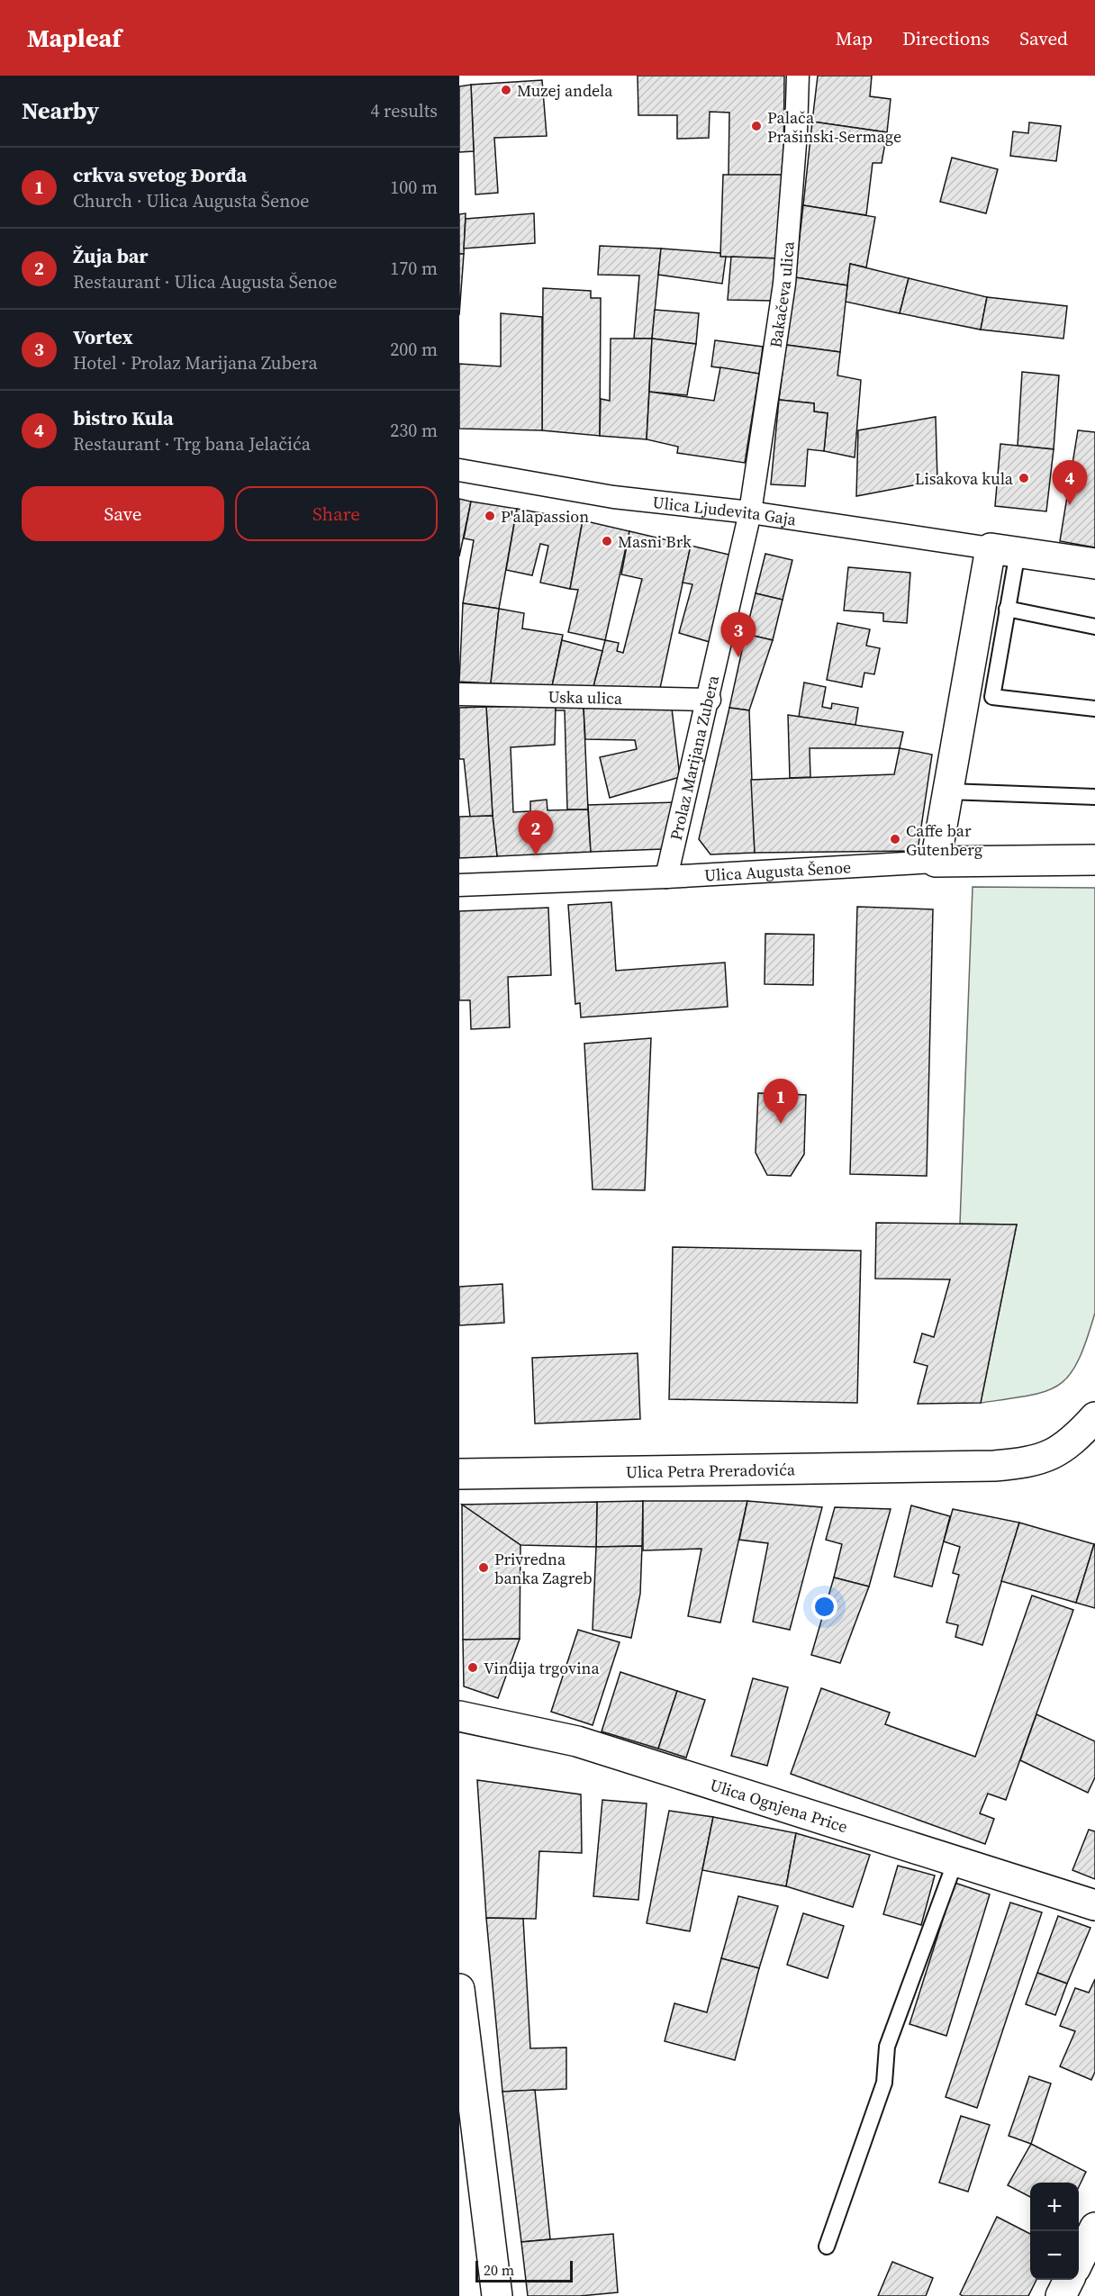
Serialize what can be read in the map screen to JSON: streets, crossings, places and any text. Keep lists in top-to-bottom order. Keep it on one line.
{"streets":{"street":["Bakačeva ulica","Ulica Ljudevita Gaja","Uska ulica","Prolaz Marijana Zubera","Ulica Augusta Šenoe","Ulica Petra Preradovića","Ulica Ognjena Price"]},"crossings":[["Bakačeva ulica","Ulica Ljudevita Gaja"],["Bakačeva ulica","Prolaz Marijana Zubera"],["Ulica Ljudevita Gaja","Prolaz Marijana Zubera"],["Uska ulica","Prolaz Marijana Zubera"],["Prolaz Marijana Zubera","Ulica Augusta Šenoe"]],"places":["Muzej andela","Palača Prašinski-Sermage","Lisakova kula","P'alapassion","Masni Brk","Caffe bar Gutenberg","Privredna banka Zagreb","Vindija trgovina"],"scale_bar":"20 m","page":{"header":"Mapleaf","nav":["Map","Directions","Saved"],"heading":["Nearby","4 results"],"list":[{"mark":"1","name":"crkva svetog Đorđa","note":"Church · Ulica Augusta Šenoe","value":"100 m"},{"mark":"2","name":"Žuja bar","note":"Restaurant · Ulica Augusta Šenoe","value":"170 m"},{"mark":"3","name":"Vortex","note":"Hotel · Prolaz Marijana Zubera","value":"200 m"},{"mark":"4","name":"bistro Kula","note":"Restaurant · Trg bana Jelačića","value":"230 m"}],"pins":["4","3","2","1"],"buttons":["Save","Share"],"map_buttons":["+","−"],"scale":"20 m"}}
